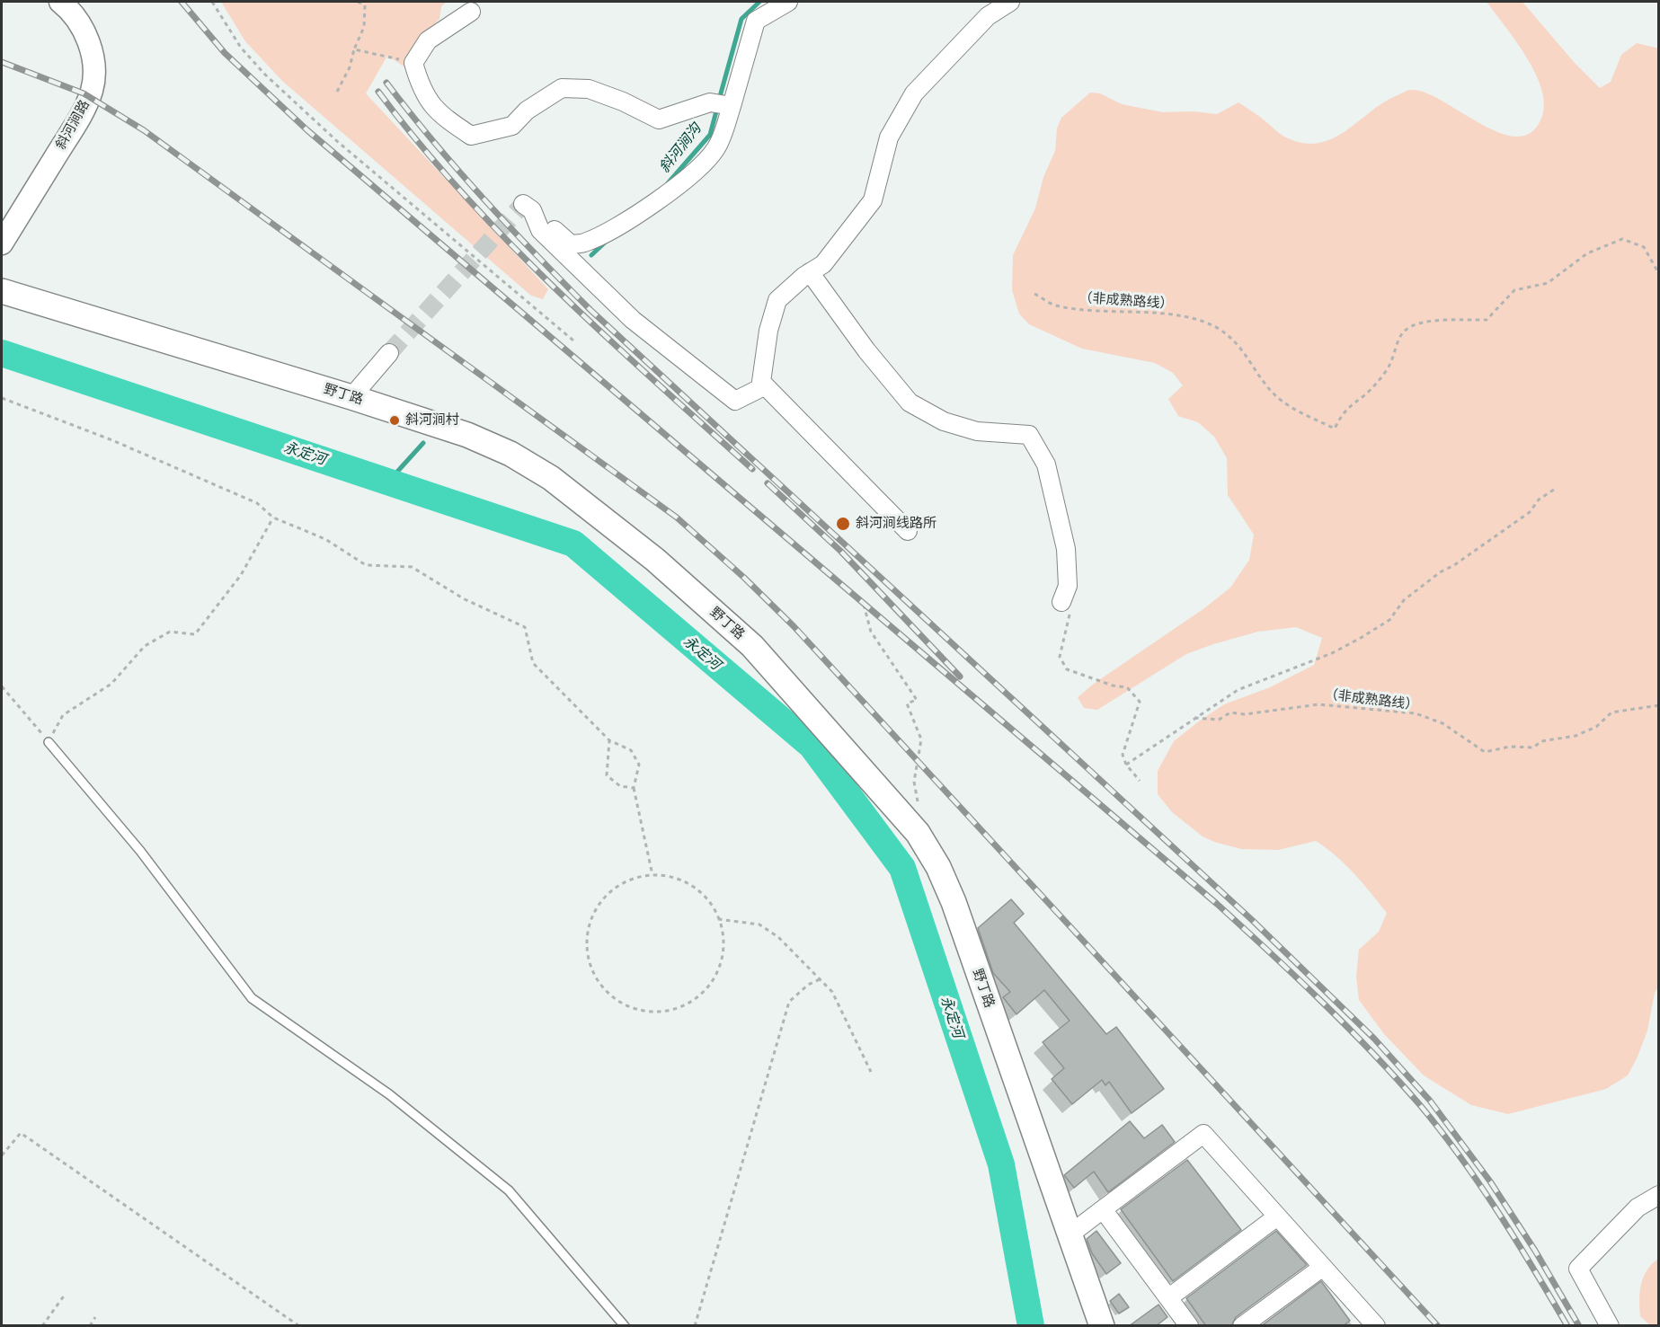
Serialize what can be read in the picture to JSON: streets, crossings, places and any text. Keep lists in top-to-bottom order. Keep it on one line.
{"streets":{"main road":["野丁路"],"street":["斜河涧路"],"path":["（非成熟路线）"]},"water":["斜河涧沟","永定河"],"places":["斜河涧村","斜河涧线路所"]}
